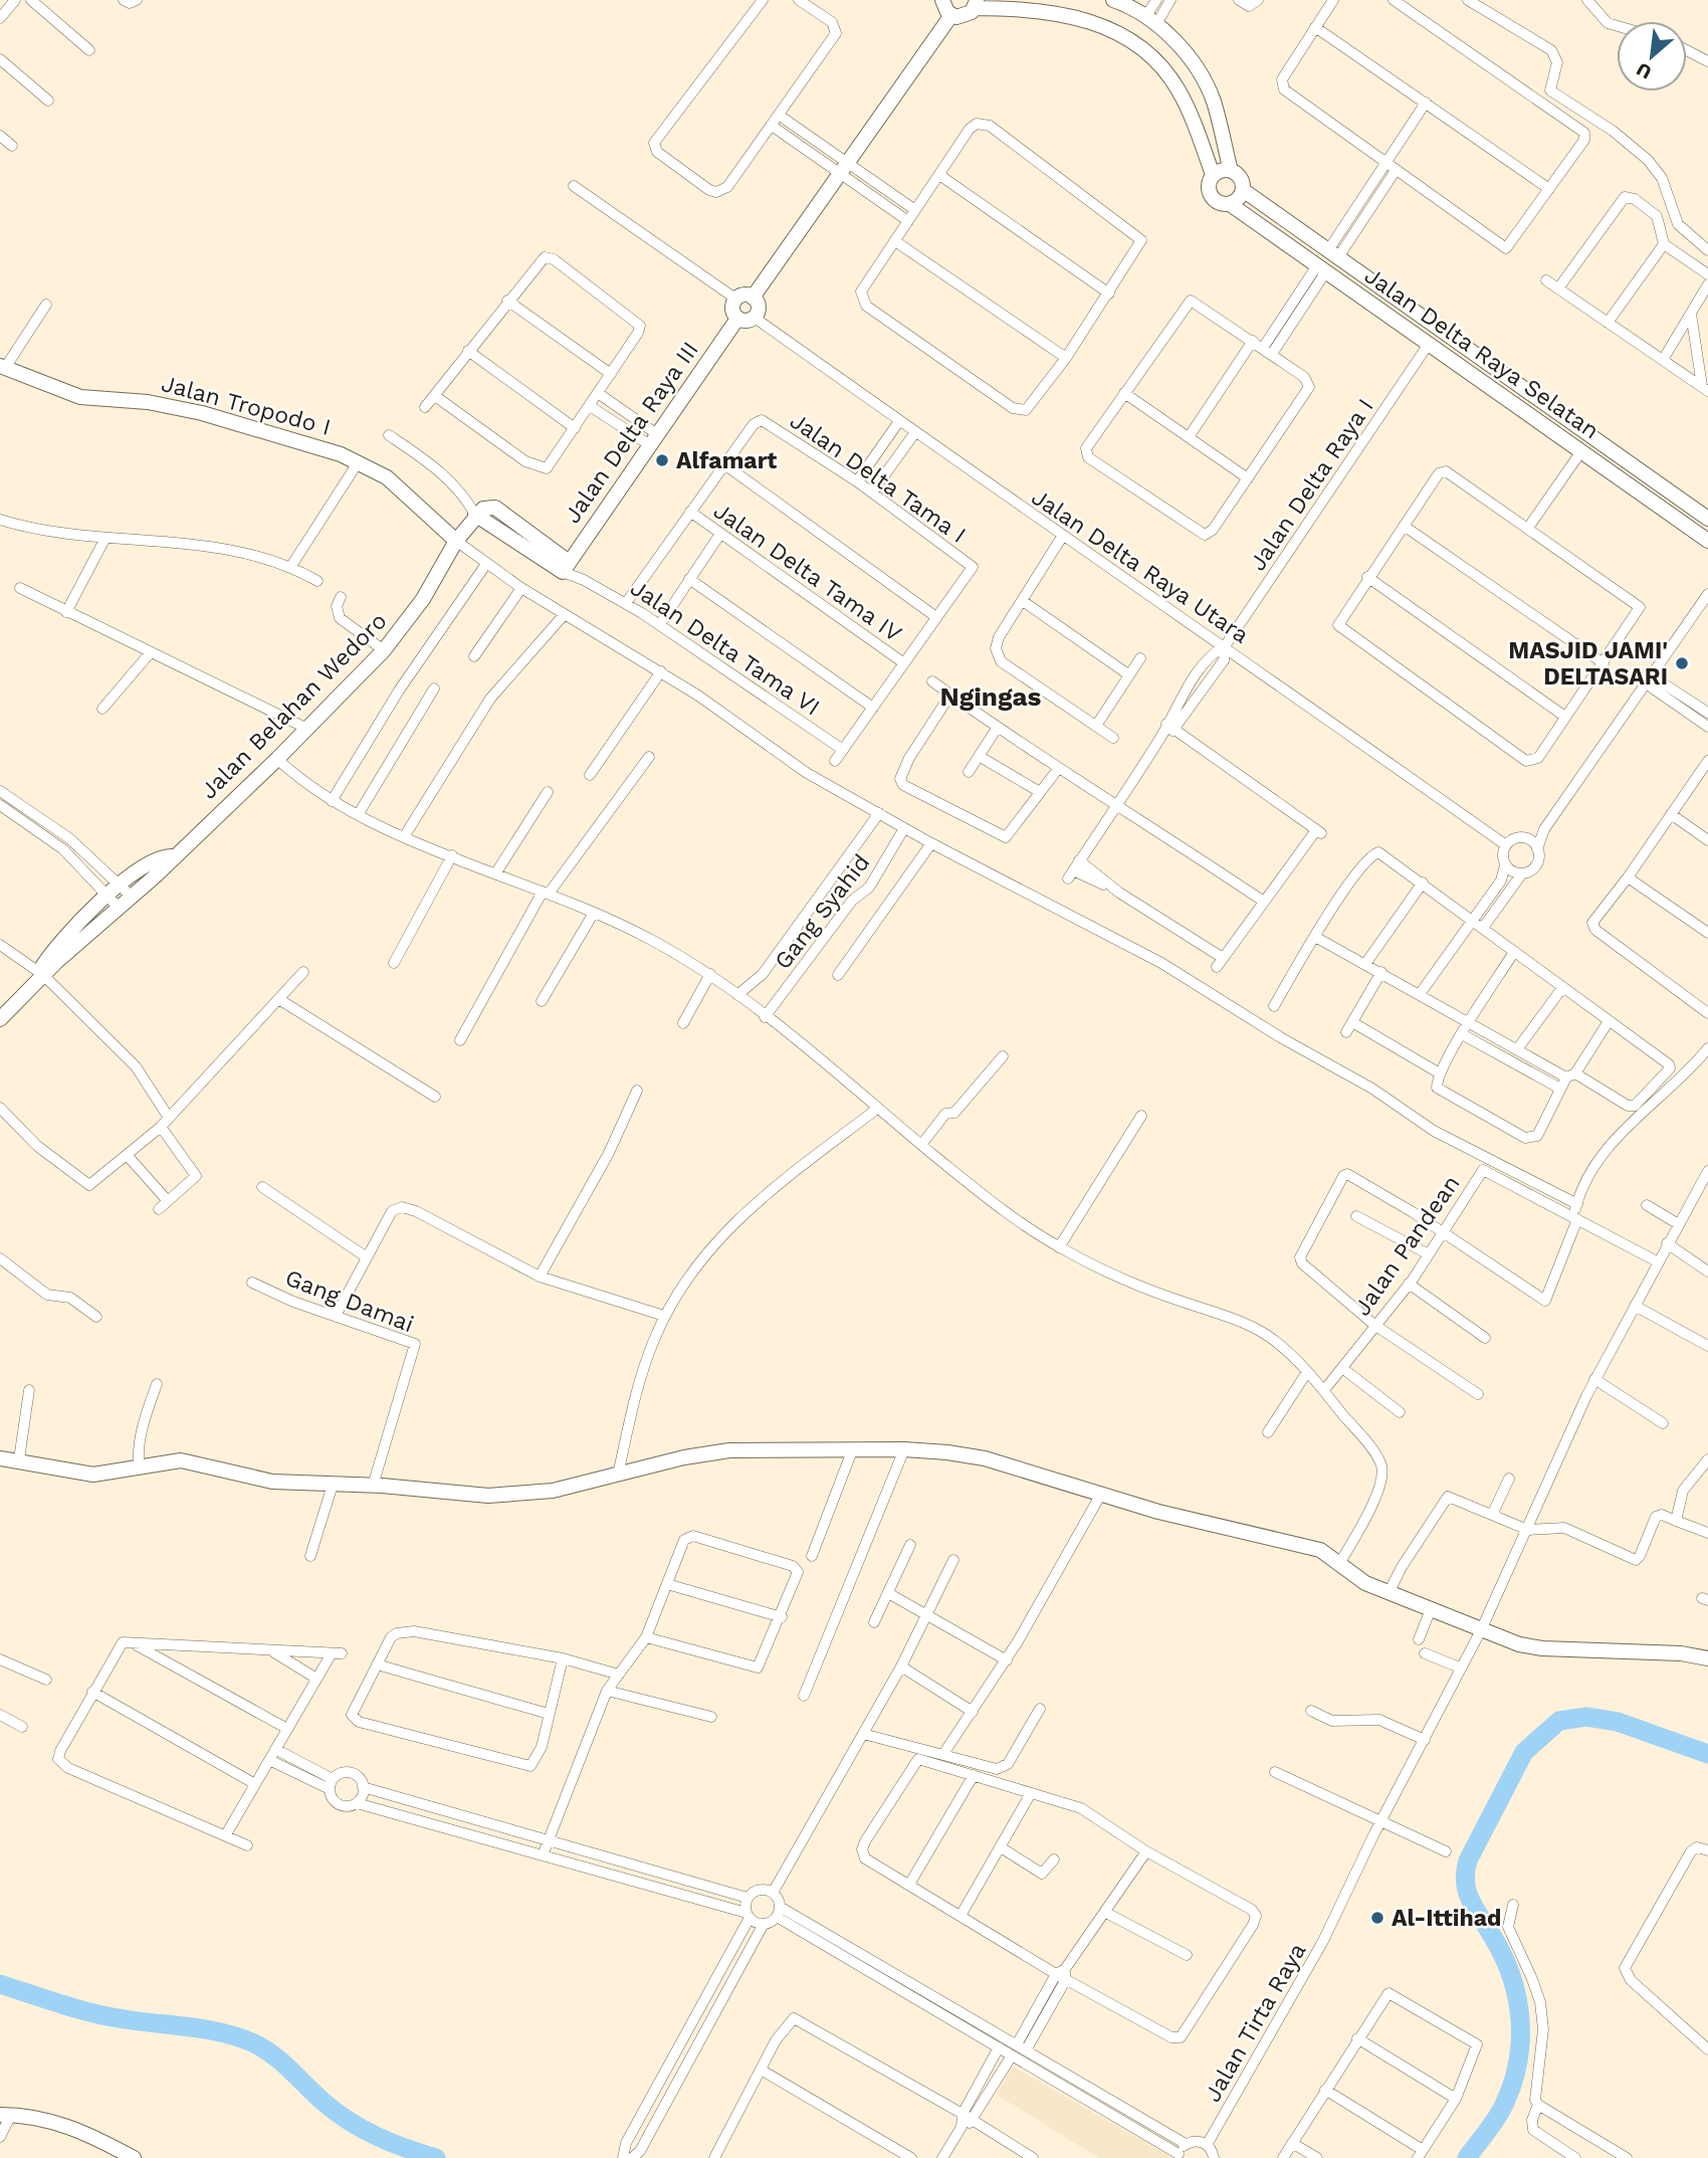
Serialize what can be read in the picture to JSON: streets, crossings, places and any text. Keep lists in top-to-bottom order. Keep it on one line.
{"streets":{"street":["Jalan Delta Raya Selatan","Jalan Tropodo I","Jalan Delta Raya III","Jalan Delta Tama I","Jalan Delta Raya I","Jalan Delta Raya Utara","Jalan Delta Tama IV","Jalan Delta Tama VI","Jalan Belahan Wedoro","Gang Syahid","Jalan Pandean","Gang Damai","Jalan Tirta Raya"]},"crossings":[["Jalan Delta Raya Selatan","Jalan Delta Raya I"],["Jalan Tropodo I","Jalan Belahan Wedoro"],["Jalan Delta Raya III","Jalan Delta Raya Utara"],["Jalan Delta Raya III","Jalan Delta Tama VI"],["Jalan Delta Raya I","Jalan Delta Raya Utara"]],"districts":["Ngingas"],"places":["Alfamart","MASJID JAMI' DELTASARI","Al-Ittihad"],"north":"bottom left"}
